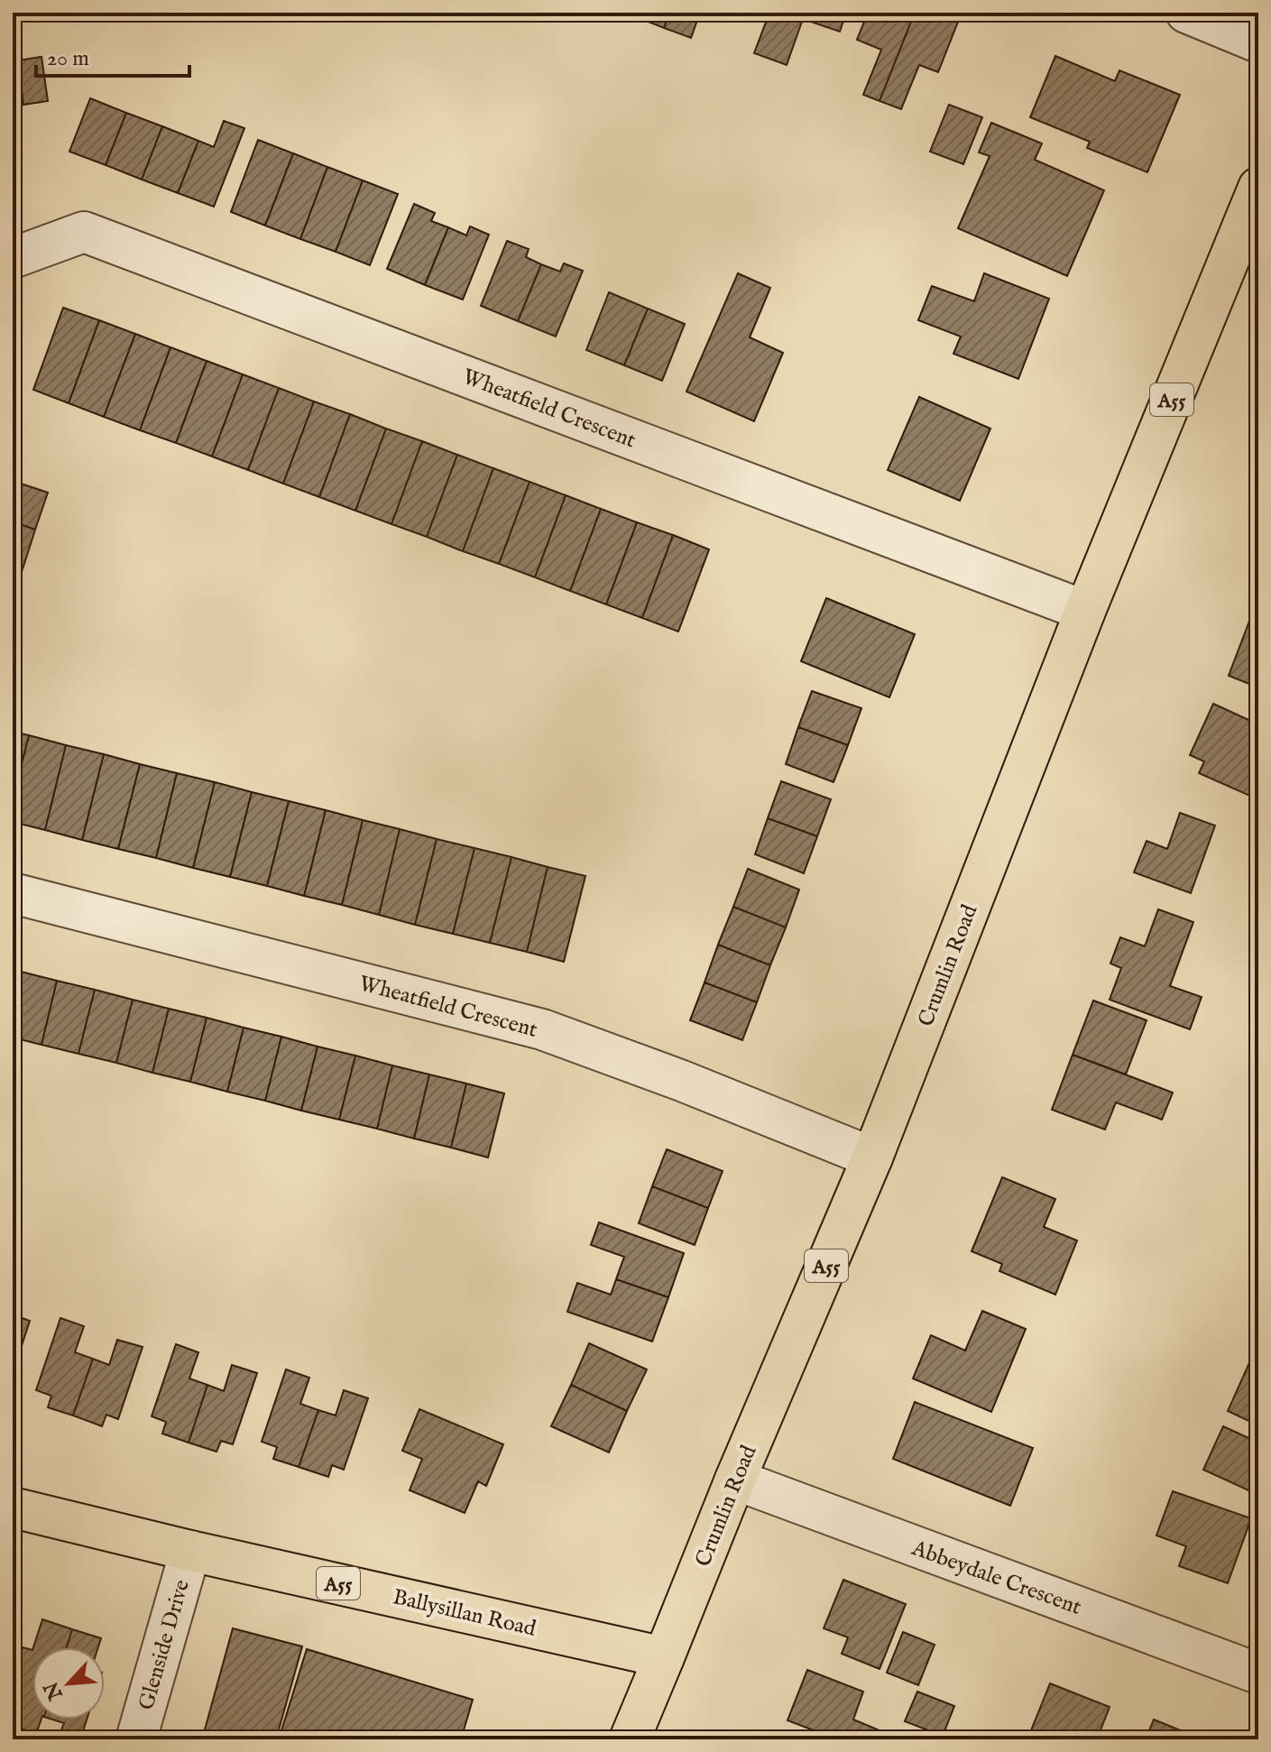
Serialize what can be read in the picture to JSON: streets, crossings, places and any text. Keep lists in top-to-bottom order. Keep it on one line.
{"streets":{"main road":["A55","Crumlin Road","Ballysillan Road"],"street":["Wheatfield Crescent","Abbeydale Crescent","Glenside Drive"]},"crossings":[["Wheatfield Crescent","Crumlin Road"],["Crumlin Road","Abbeydale Crescent"],["Crumlin Road","Ballysillan Road"],["Ballysillan Road","Glenside Drive"]],"scale_bar":"20 m","north":"bottom left"}
